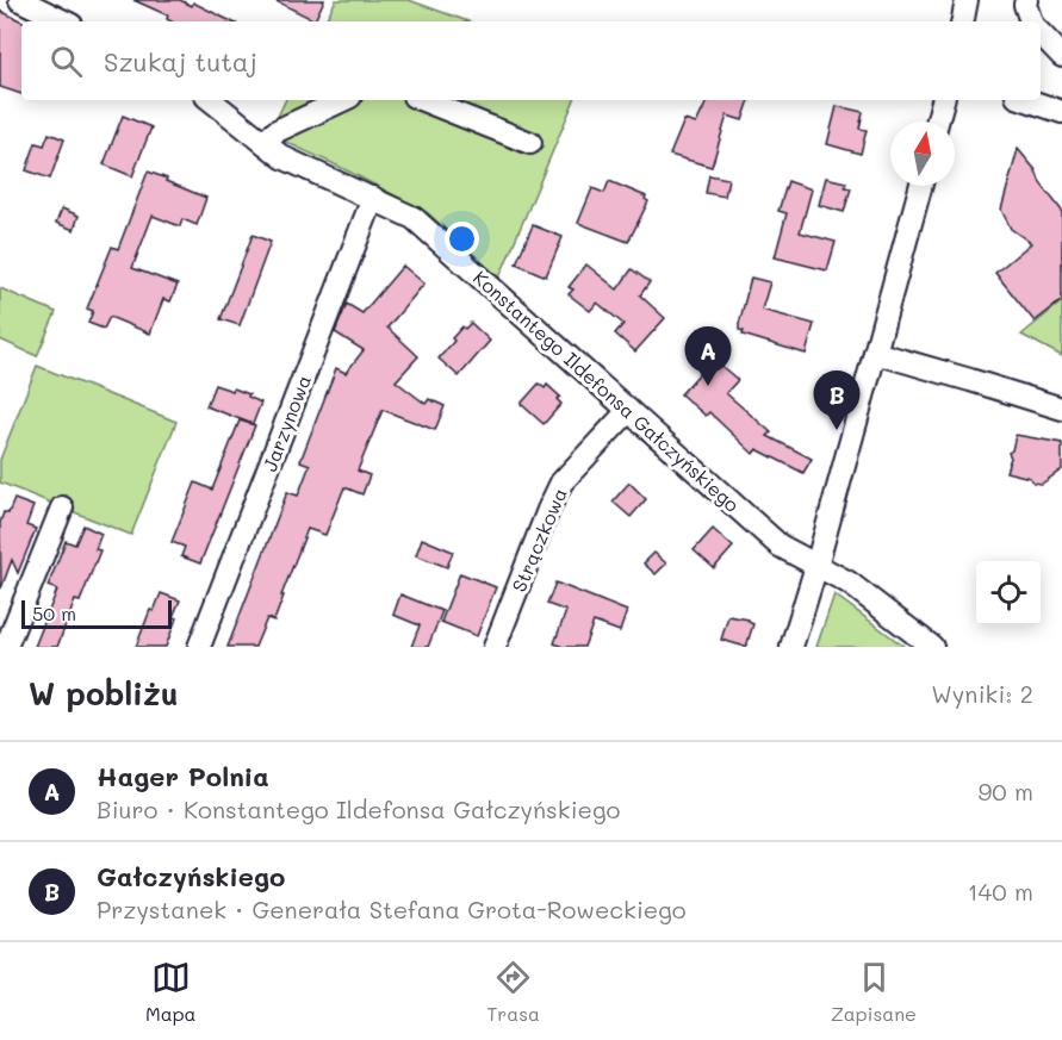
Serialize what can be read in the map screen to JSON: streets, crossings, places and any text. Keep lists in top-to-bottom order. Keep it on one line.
{"streets":{"street":["Konstantego Ildefonsa Gałczyńskiego","Jarzynowa","Strączkowa"]},"crossings":[["Konstantego Ildefonsa Gałczyńskiego","Jarzynowa"],["Konstantego Ildefonsa Gałczyńskiego","Strączkowa"]],"scale_bar":"50 m","north":"top","page":{"search":"Szukaj tutaj","pins":["A","B"],"scale":"50 m","heading":["W pobliżu","Wyniki: 2"],"list":[{"mark":"A","name":"Hager Polnia","note":"Biuro · Konstantego Ildefonsa Gałczyńskiego","value":"90 m"},{"mark":"B","name":"Gałczyńskiego","note":"Przystanek · Generała Stefana Grota-Roweckiego","value":"140 m"}],"nav":["Mapa","Trasa","Zapisane"]}}
